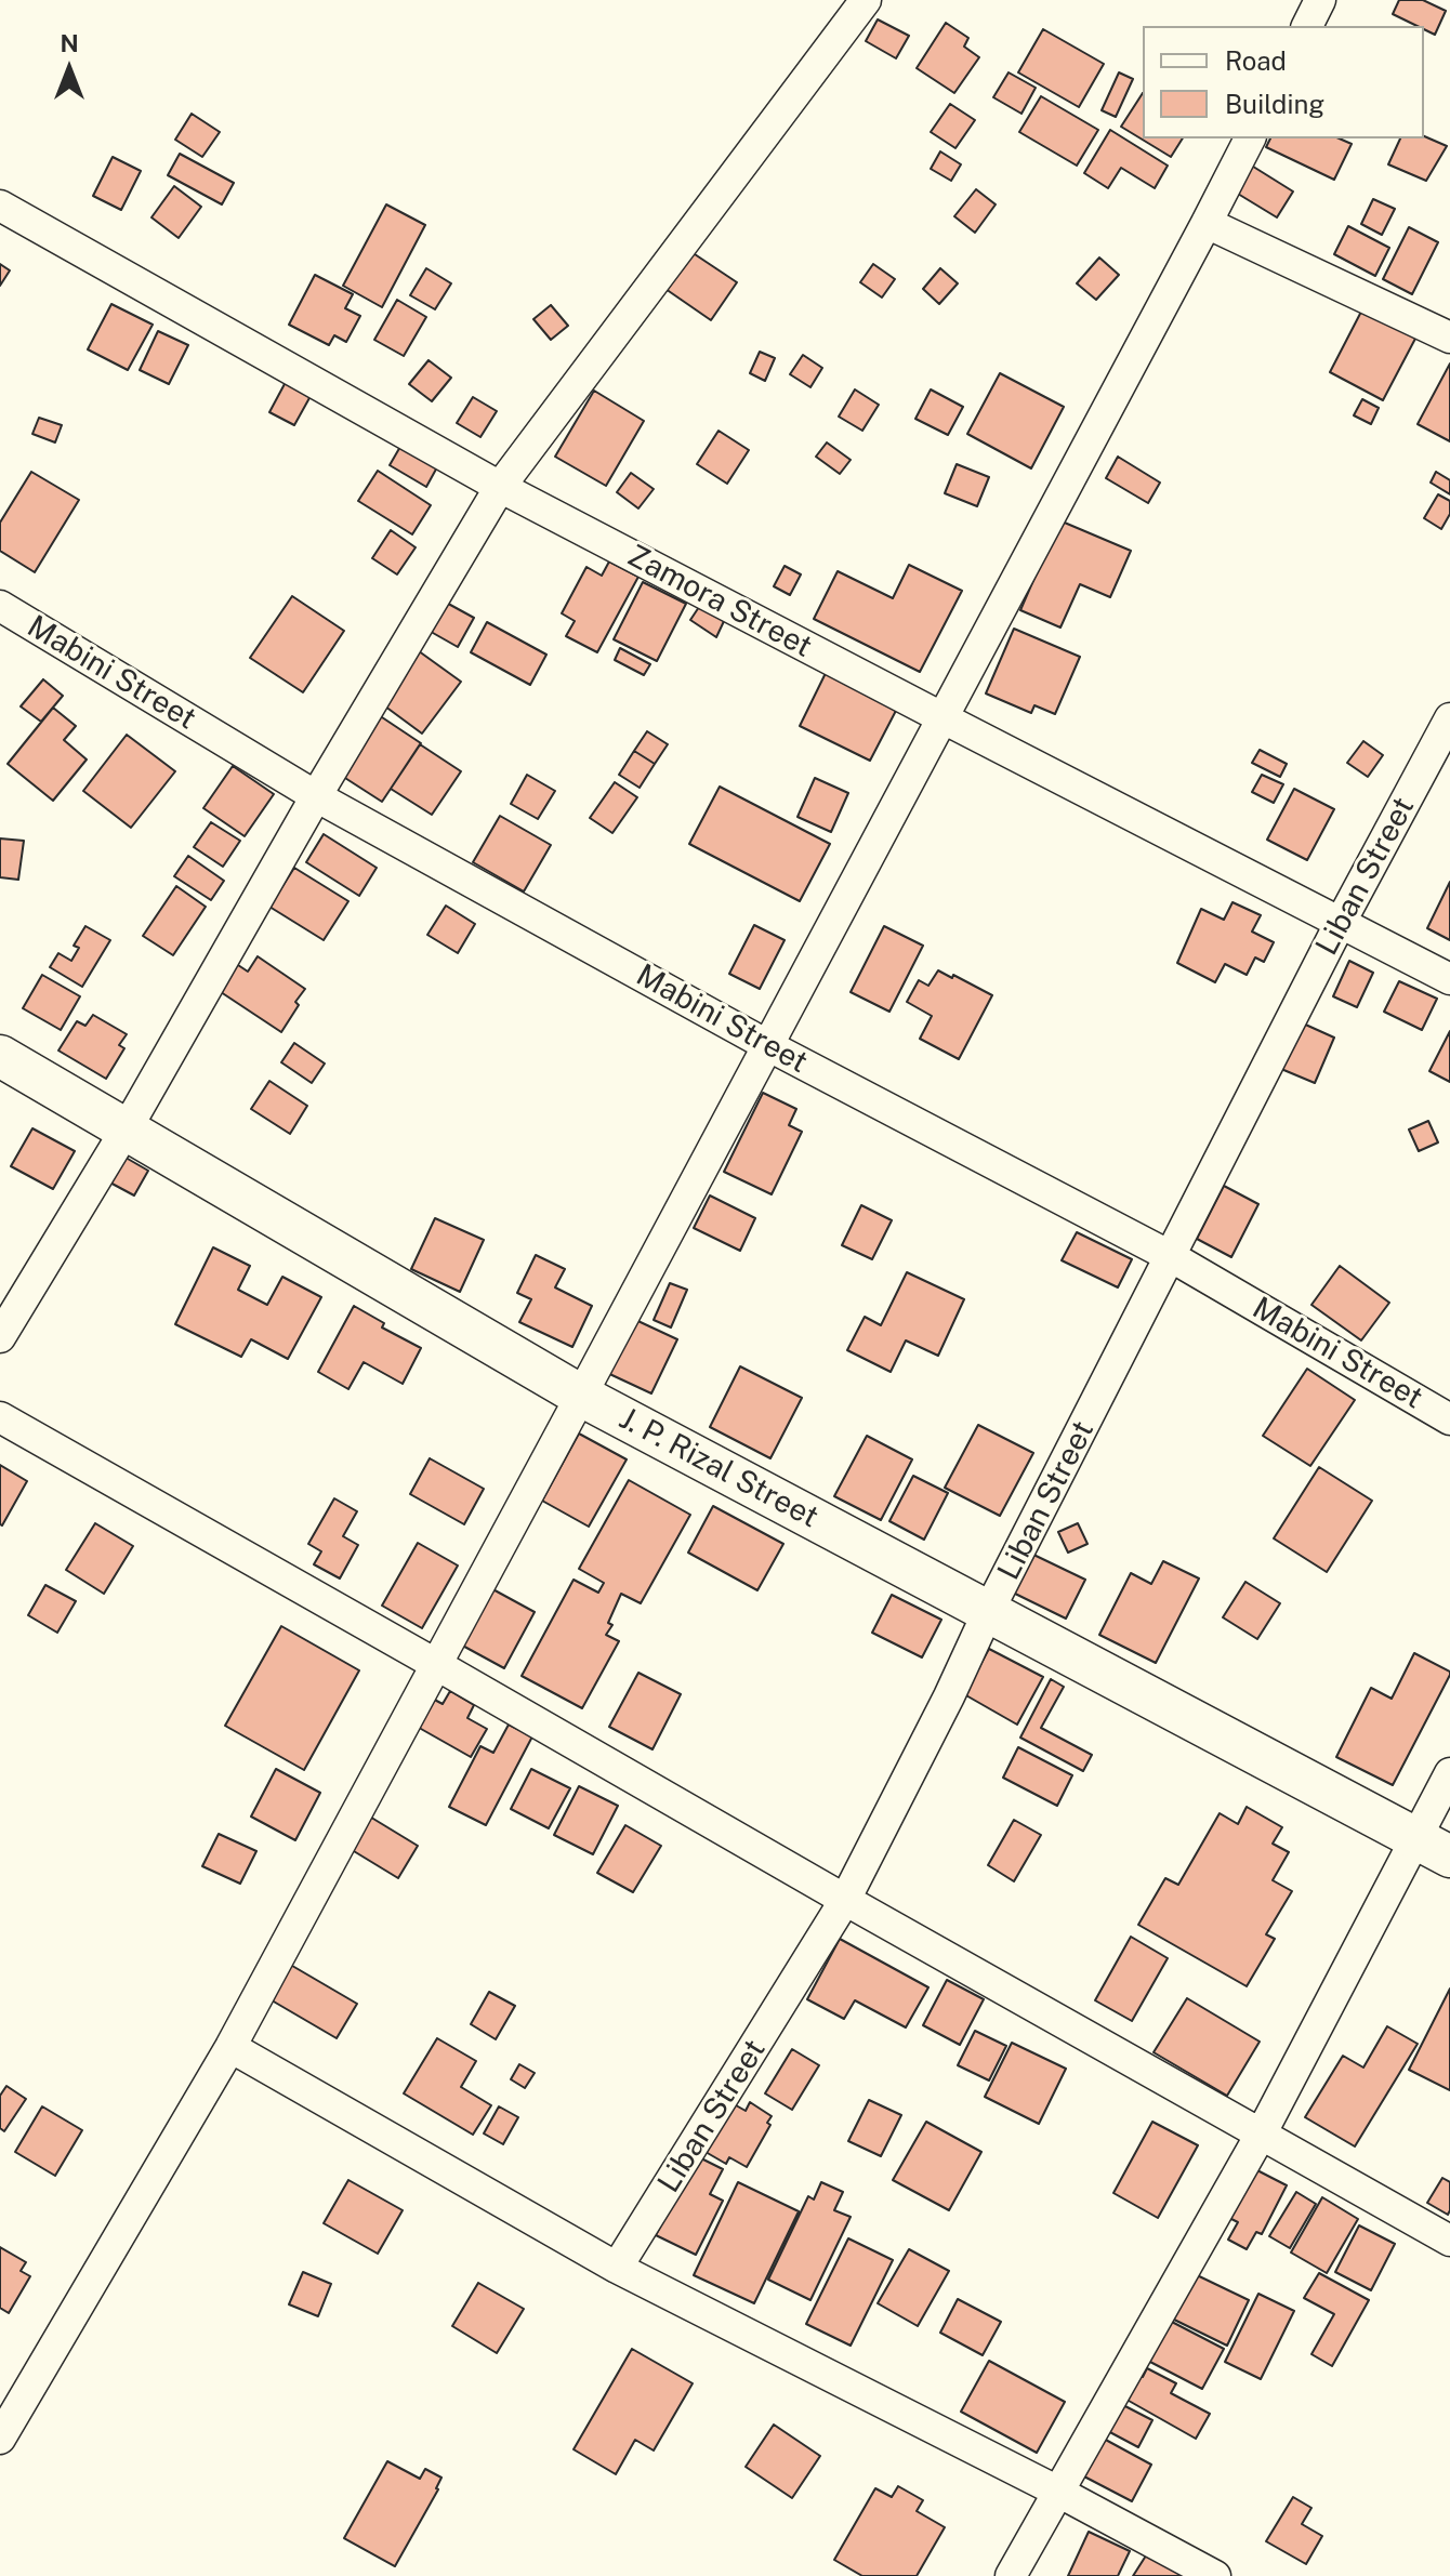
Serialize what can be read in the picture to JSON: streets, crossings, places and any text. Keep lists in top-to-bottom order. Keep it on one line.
{"streets":{"main road":["J. P. Rizal Street"],"street":["Zamora Street","Mabini Street","Liban Street"]},"crossings":[["Zamora Street","Liban Street"],["Mabini Street","Liban Street"],["Liban Street","J. P. Rizal Street"]],"legend":["Road","Building"],"north":"top"}
